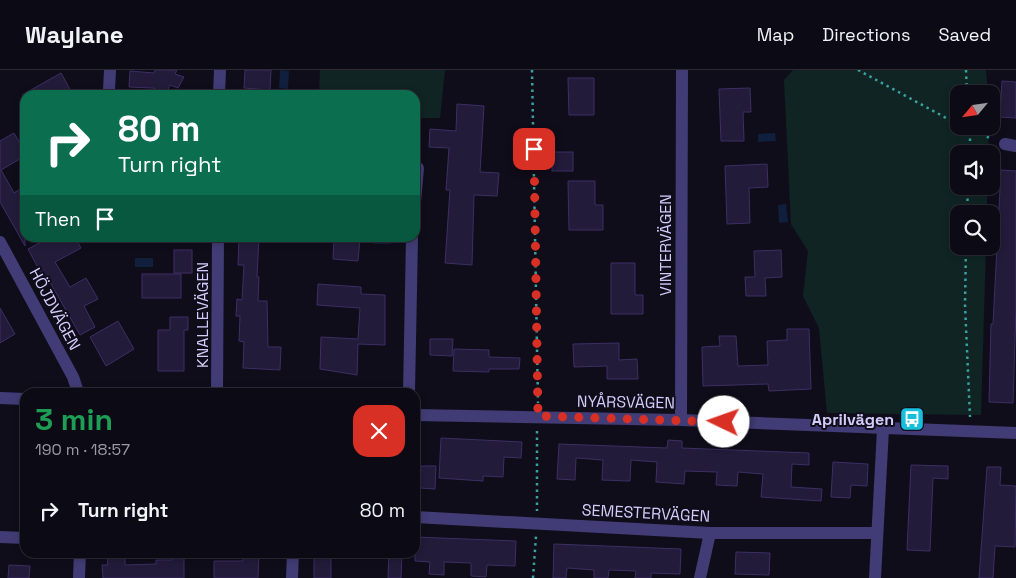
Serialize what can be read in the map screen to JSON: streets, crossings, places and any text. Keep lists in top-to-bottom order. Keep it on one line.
{"streets":{"street":["VINTERVÄGEN","HÖJDVÄGEN","KNALLEVÄGEN","NYÅRSVÄGEN","SEMESTERVÄGEN"]},"crossings":[["VINTERVÄGEN","NYÅRSVÄGEN"]],"places":{"bus stop":["Aprilvägen"]},"north":"bottom left","page":{"header":"Waylane","nav":["Map","Directions","Saved"],"turn":["80 m","Turn right"],"then":"Then","heading":["3 min","190 m · 18:57"],"list":[{"name":"Turn right","value":"80 m"}]}}
